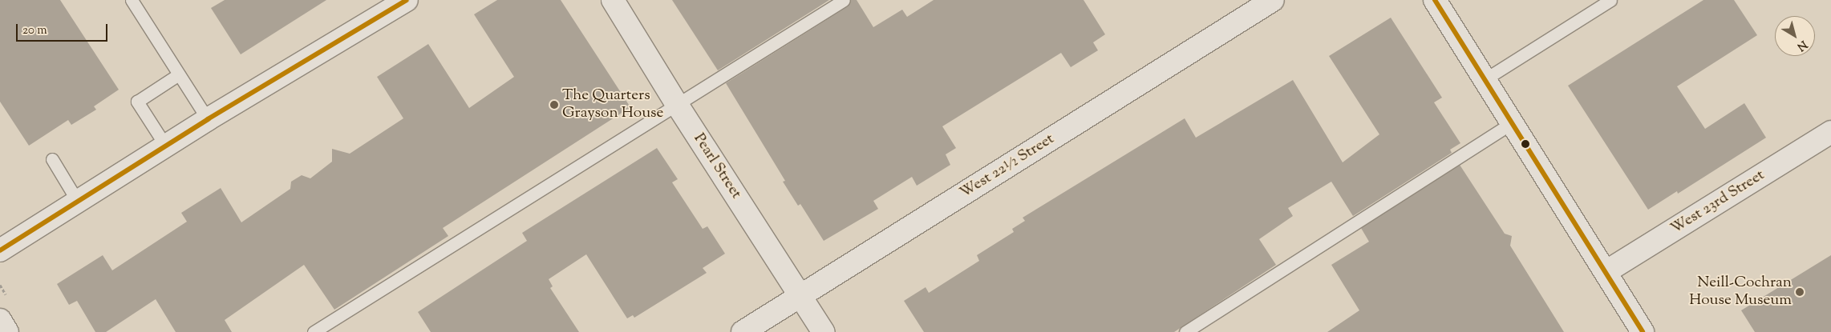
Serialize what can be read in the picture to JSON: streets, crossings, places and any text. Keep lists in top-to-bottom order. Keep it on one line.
{"streets":{"street":["Pearl Street","West 22½ Street","West 23rd Street"]},"crossings":[["Pearl Street","West 22½ Street"]],"places":["The Quarters Grayson House","Neill-Cochran House Museum"],"scale_bar":"20 m","north":"bottom right"}
